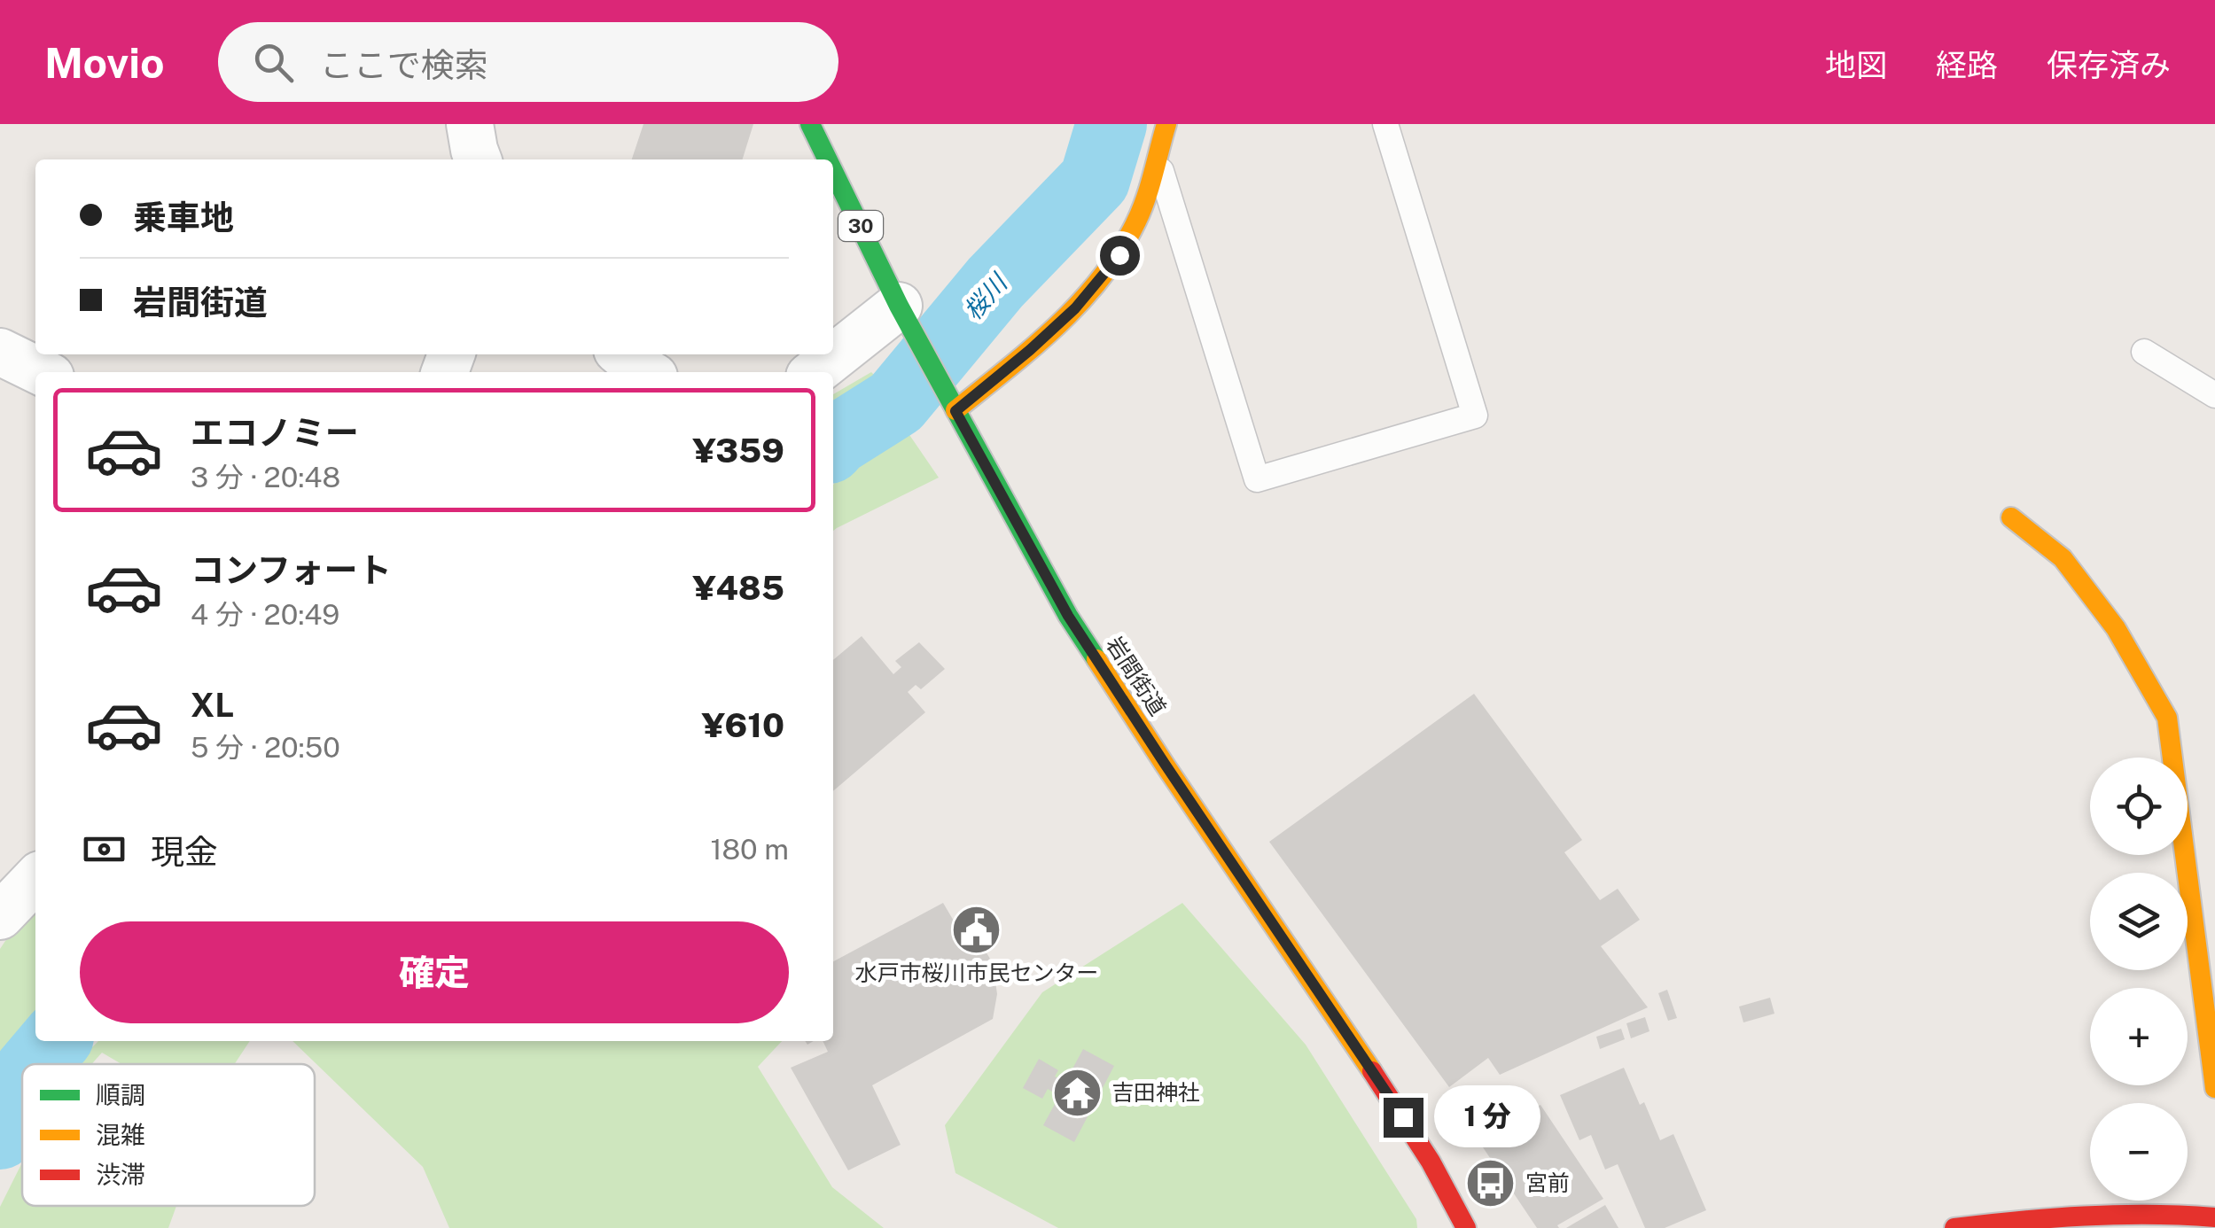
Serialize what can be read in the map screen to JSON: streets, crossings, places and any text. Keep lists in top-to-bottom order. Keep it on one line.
{"streets":{"street":["30","岩間街道"]},"water":["桜川"],"places":{"public building":["水戸市桜川市民センター"],"temple":["吉田神社"],"bus stop":["宮前"]},"legend":["順調","混雑","渋滞"],"page":{"header":"Movio","search":"ここで検索","nav":["地図","経路","保存済み"],"banner":["乗車地","岩間街道"],"list":[{"name":"エコノミー","note":"3 分 · 20:48","value":"¥359"},{"name":"コンフォート","note":"4 分 · 20:49","value":"¥485"},{"name":"XL","note":"5 分 · 20:50","value":"¥610"}],"map_buttons":["+","−"],"pay":["現金","180 m"],"buttons":"確定","bubble":"1 分"}}
